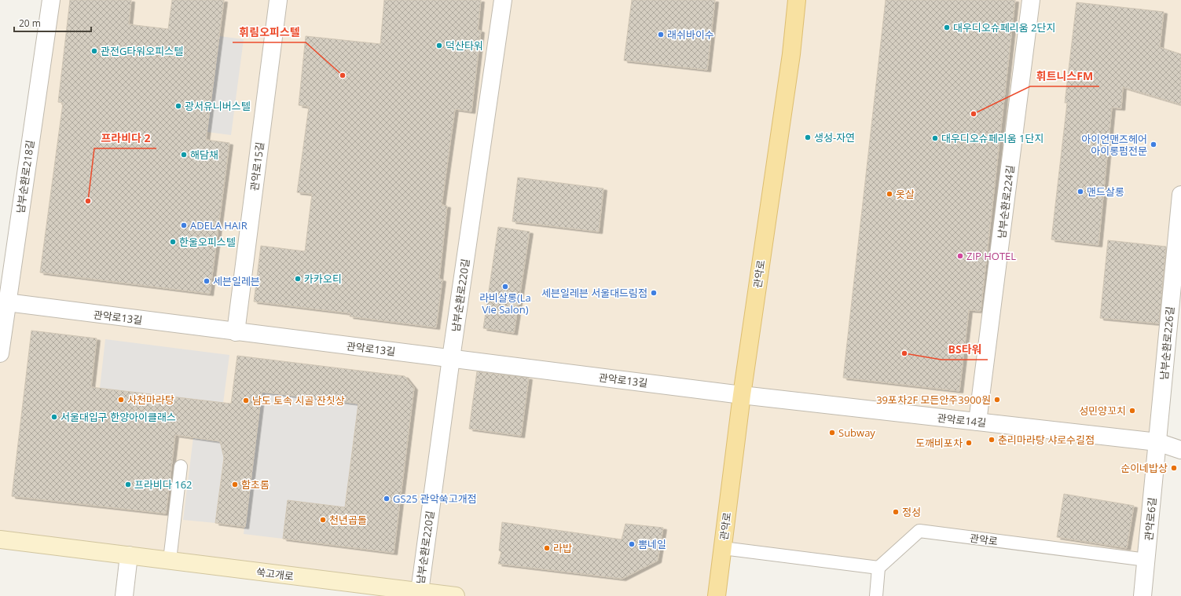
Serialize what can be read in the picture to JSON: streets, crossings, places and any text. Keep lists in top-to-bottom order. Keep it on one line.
{"streets":{"main road":["관악로","쑥고개로"],"street":["관악로15길","남부순환로218길","남부순환로224길","남부순환로220길","관악로13길","남부순환로226길","관악로14길","관악로6길"]},"crossings":[["관악로15길","관악로13길"],["남부순환로218길","관악로13길"],["남부순환로224길","관악로14길"],["관악로","관악로13길"],["관악로","관악로14길"],["관악로","관악로6길"],["남부순환로220길","관악로13길"],["남부순환로220길","쑥고개로"],["관악로13길","관악로14길"],["남부순환로226길","관악로14길"],["남부순환로226길","관악로6길"],["관악로14길","관악로6길"]],"places":["대우디오슈페리움 2단지","래쉬바이수","덕산타워","관전G타워오피스텔","휘림오피스텔","광서유니버스텔","휘트니스FM","생성-자연","대우디오슈페리움 1단지","아이언맨즈헤어 아이롱펌전문","해담채","맨드살롱","옷살","프라비다 2","ADELA HAIR","한울오피스텔","ZIP HOTEL","카카오티","세븐일레븐","라비살롱(La Vie Salon)","세븐일레븐 서울대드림점","BS타워","사천마라탕","39포차2F 모든안주3900원","남도 토속 시골 잔칫상","성민양꼬치","서울대입구 한양아이클래스","Subway","춘리마라탕 샤로수길점","도깨비포차","순이네밥상","프라비다 162","함초롬","GS25 관악쑥고개점","정성","천년곱돌","뽐네일","라밥"],"scale_bar":"20 m"}
